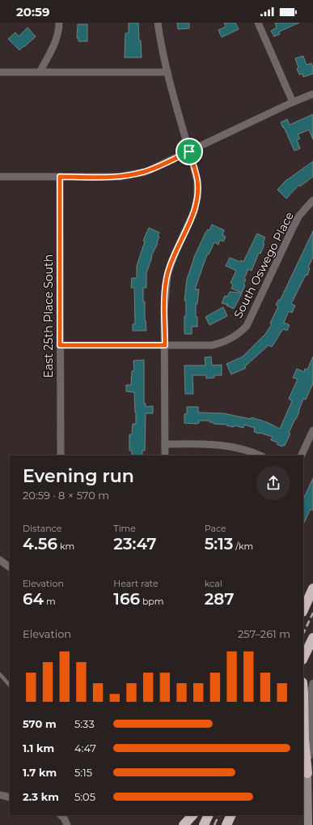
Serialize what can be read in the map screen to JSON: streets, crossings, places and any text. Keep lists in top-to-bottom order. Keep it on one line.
{"streets":{"street":["South Oswego Place","East 25th Place South"]},"crossings":[["South Oswego Place","East 25th Place South"]],"page":{"status":"20:59","heading":["Evening run","20:59 · 8 × 570 m"],"stats":[["Distance","4.56 km"],["Time","23:47"],["Pace","5:13 /km"],["Elevation","64 m"],["Heart rate","166 bpm"],["kcal","287"]],"chart":["Elevation","257–261 m"],"list":[{"name":"570 m","note":"5:33"},{"name":"1.1 km","note":"4:47"},{"name":"1.7 km","note":"5:15"},{"name":"2.3 km","note":"5:05"}]}}
